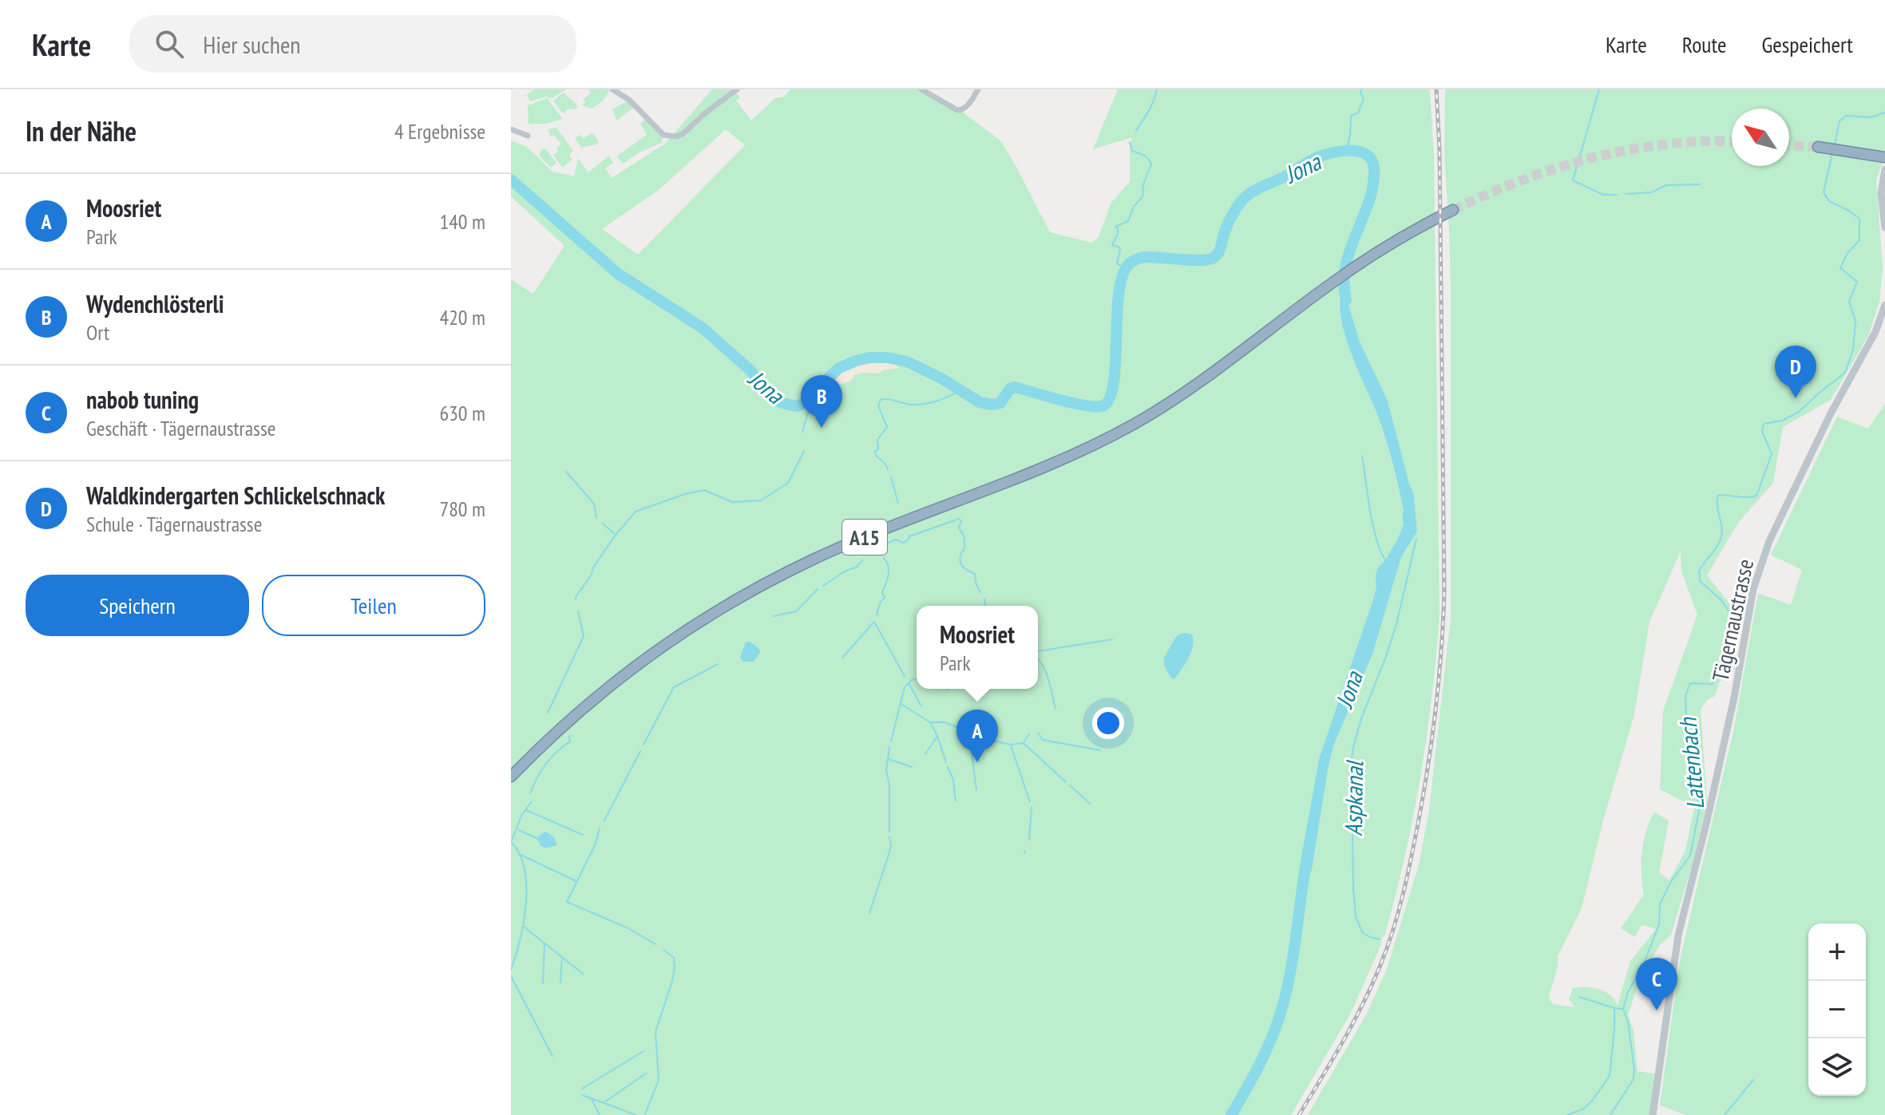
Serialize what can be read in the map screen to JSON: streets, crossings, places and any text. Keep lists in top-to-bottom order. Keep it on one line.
{"streets":{"highway":["A15"],"street":["Tägernaustrasse"]},"water":["Jona","Lattenbach","Aspkanal"],"north":"top left","page":{"header":"Karte","search":"Hier suchen","nav":["Karte","Route","Gespeichert"],"heading":["In der Nähe","4 Ergebnisse"],"list":[{"mark":"A","name":"Moosriet","note":"Park","value":"140 m"},{"mark":"B","name":"Wydenchlösterli","note":"Ort","value":"420 m"},{"mark":"C","name":"nabob tuning","note":"Geschäft · Tägernaustrasse","value":"630 m"},{"mark":"D","name":"Waldkindergarten Schlickelschnack","note":"Schule · Tägernaustrasse","value":"780 m"}],"pins":["D","B","A","C"],"buttons":["Speichern","Teilen"],"popup":["Moosriet","Park"],"map_buttons":["+","−"]}}
